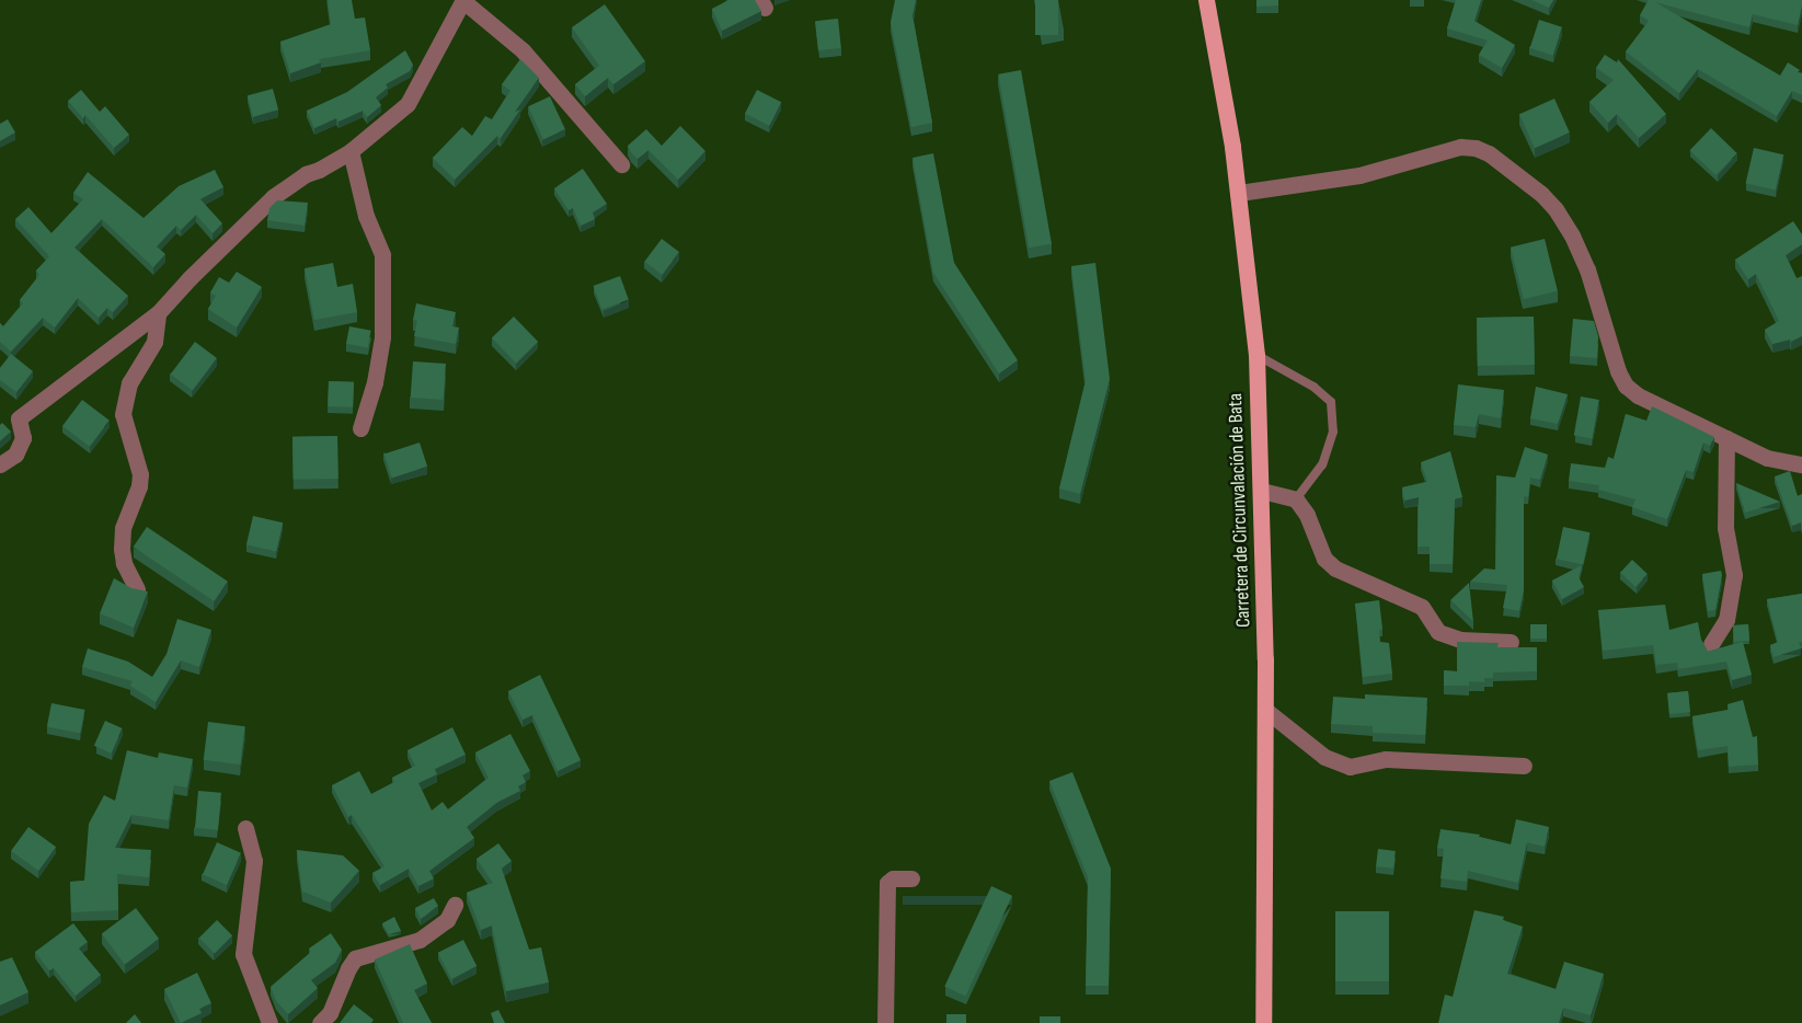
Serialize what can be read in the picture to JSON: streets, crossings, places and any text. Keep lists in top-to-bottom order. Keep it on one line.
{"streets":{"main road":["Carretera de Circunvalación de Bata"]}}
